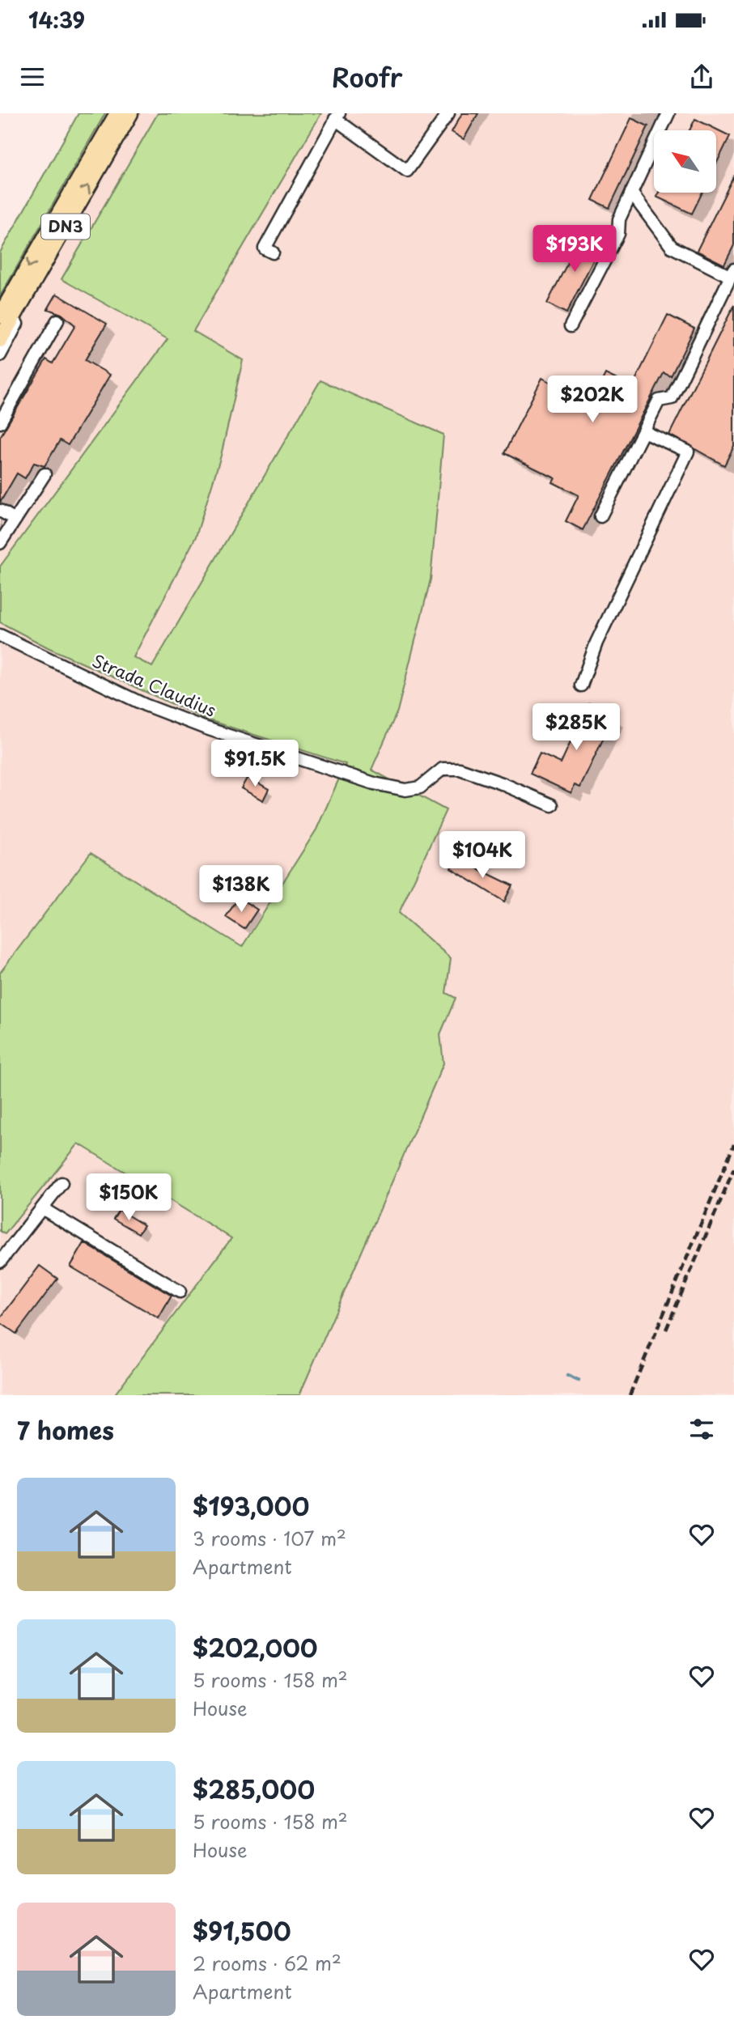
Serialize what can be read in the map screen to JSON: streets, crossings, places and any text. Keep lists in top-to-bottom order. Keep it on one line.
{"streets":{"main road":["DN3"],"lane":["Strada Claudius"]},"north":"top left","page":{"status":"14:39","header":"Roofr","price":["$193K","$202K","$285K","$91.5K","$104K","$138K","$150K"],"heading":"7 homes","list":[{"name":"$193,000","note":"3 rooms · 107 m² · Apartment"},{"name":"$202,000","note":"5 rooms · 158 m² · House"},{"name":"$285,000","note":"5 rooms · 158 m² · House"},{"name":"$91,500","note":"2 rooms · 62 m² · Apartment"}]}}
